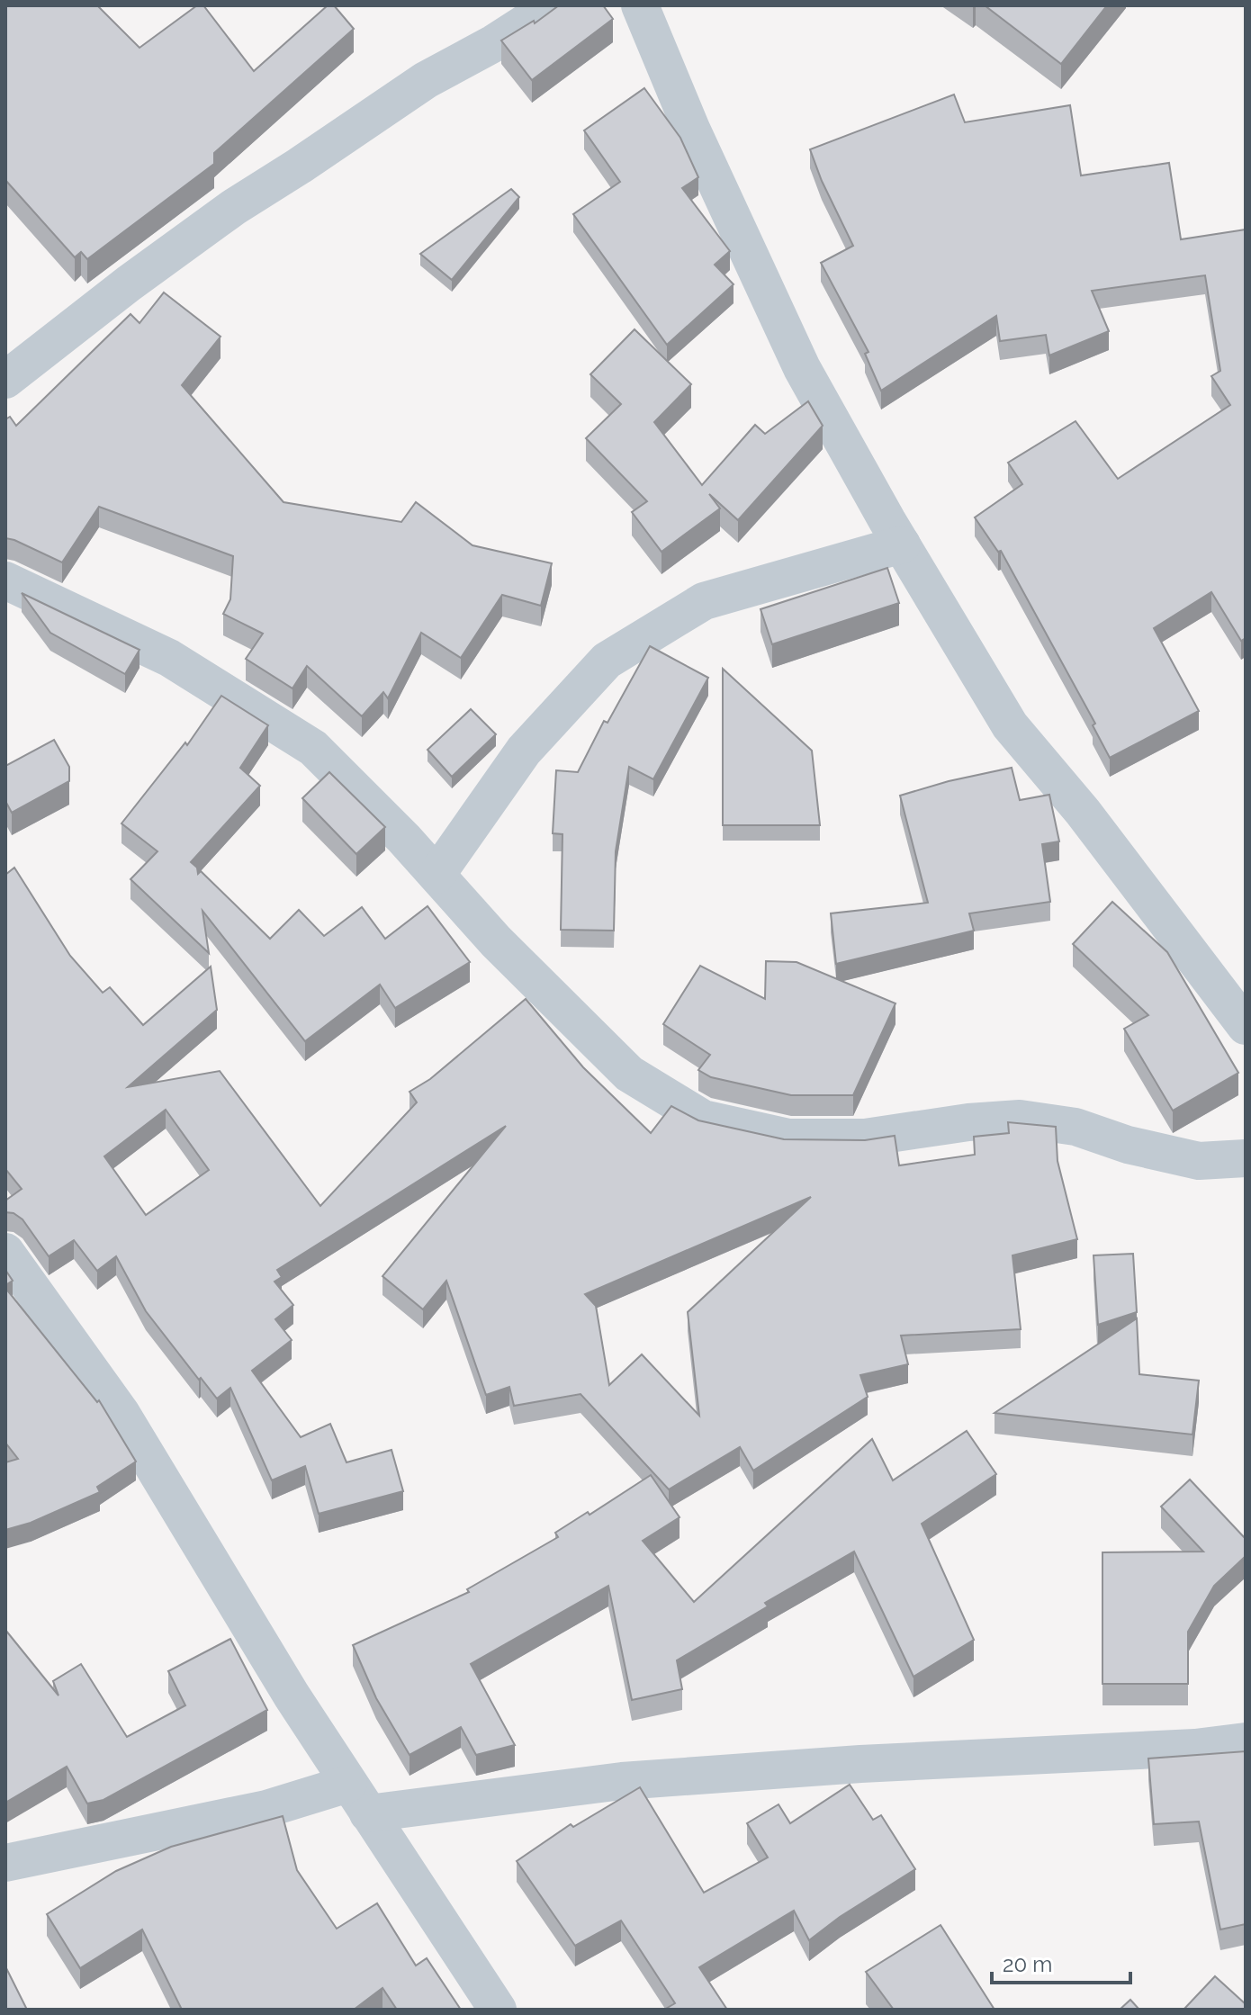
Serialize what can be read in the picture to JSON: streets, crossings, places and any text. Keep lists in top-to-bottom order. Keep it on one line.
{"scale_bar":"20 m"}
